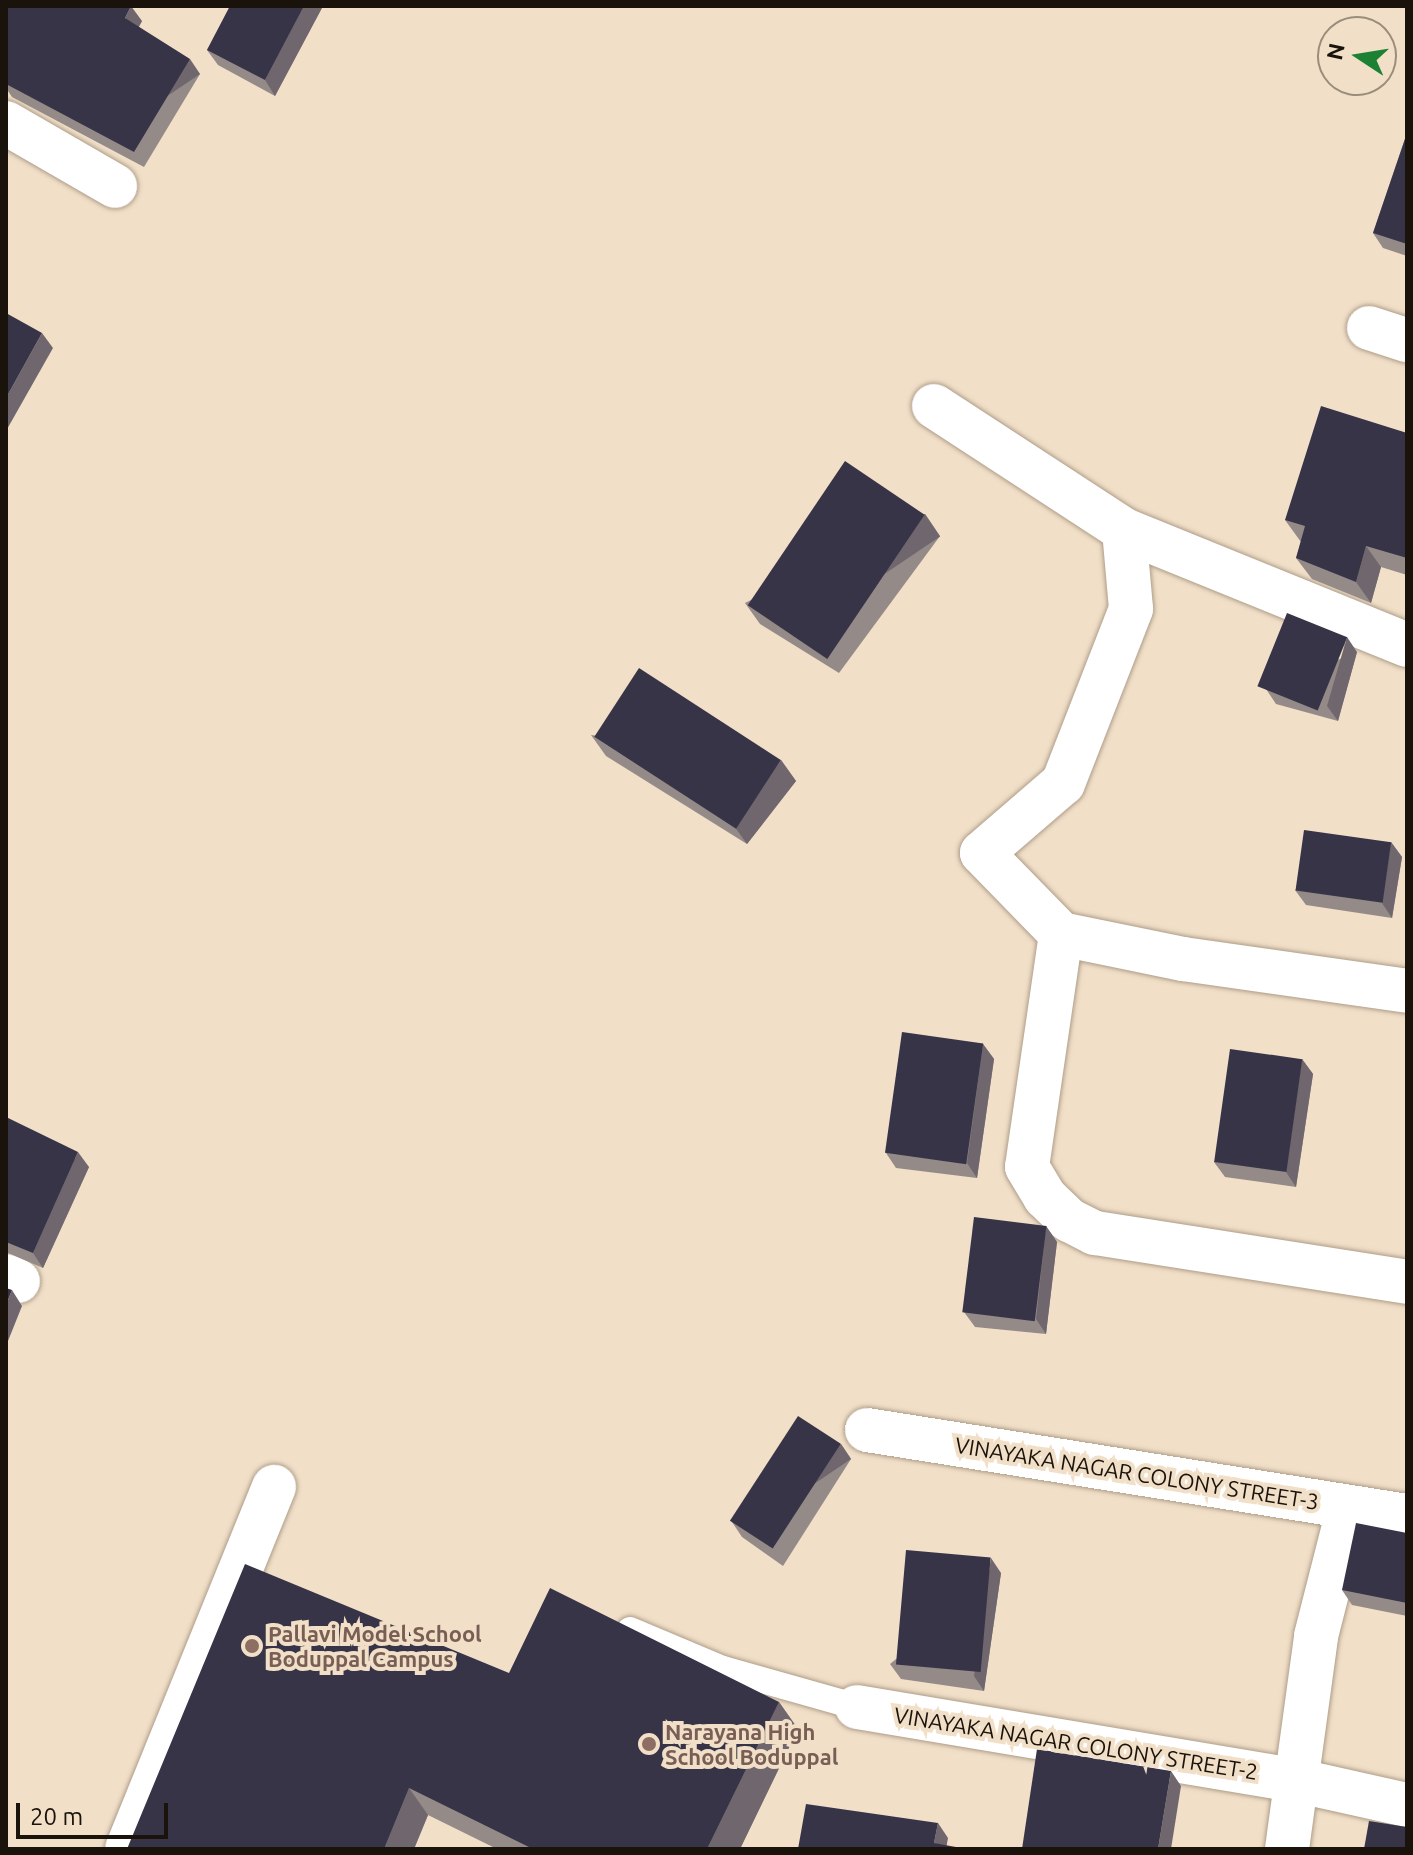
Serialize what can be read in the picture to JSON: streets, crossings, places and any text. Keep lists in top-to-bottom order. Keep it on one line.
{"streets":{"street":["VINAYAKA NAGAR COLONY STREET-3","VINAYAKA NAGAR COLONY STREET-2"]},"places":["Pallavi Model School Boduppal Campus","Narayana High School Boduppal"],"scale_bar":"20 m","north":"left"}
